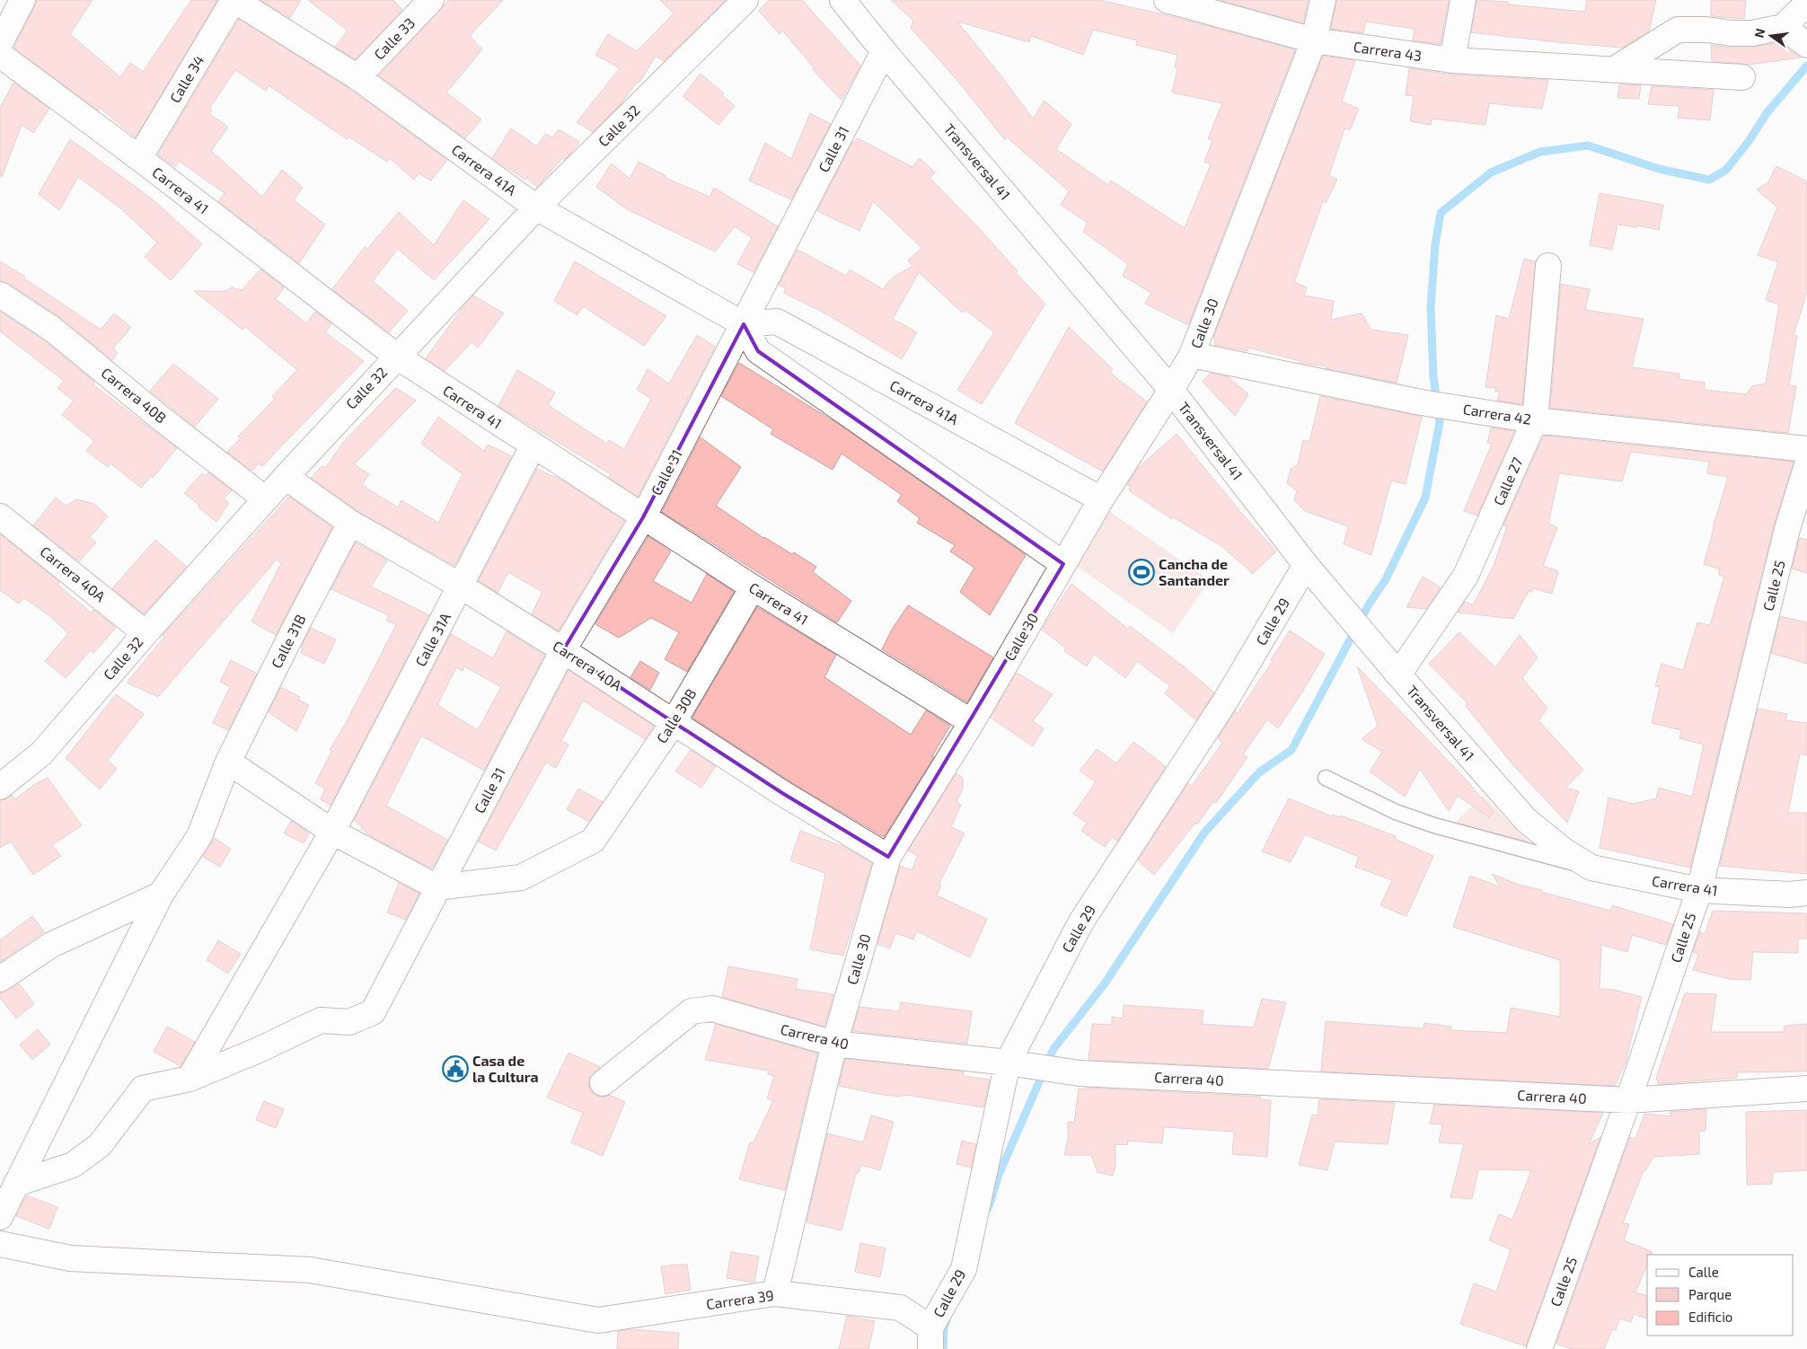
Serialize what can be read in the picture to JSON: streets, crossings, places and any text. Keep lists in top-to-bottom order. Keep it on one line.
{"streets":{"street":["Calle 33","Carrera 43","Calle 34","Calle 32","Calle 31","Transversal 41","Carrera 41A","Carrera 41","Calle 30","Carrera 40B","Carrera 42","Calle 27","Carrera 40A","Calle 25","Calle 29","Calle 31A","Calle 31B","Calle 30B","Carrera 40","Carrera 39"]},"crossings":[["Calle 33","Carrera 41A"],["Carrera 43","Calle 30"],["Calle 34","Carrera 41A"],["Calle 34","Carrera 41"],["Calle 32","Carrera 41A"],["Calle 32","Carrera 41"],["Calle 32","Carrera 40B"],["Calle 32","Carrera 40A"],["Calle 31","Transversal 41"],["Calle 31","Carrera 41A"],["Calle 31","Carrera 41"],["Calle 31","Carrera 40A"],["Calle 31","Calle 31A"],["Calle 31","Calle 31B"],["Calle 31","Calle 30B"],["Transversal 41","Carrera 41"],["Transversal 41","Calle 30"],["Transversal 41","Calle 27"],["Transversal 41","Calle 29"],["Carrera 41A","Calle 30"],["Carrera 41","Calle 30"],["Carrera 41","Calle 25"],["Carrera 41","Calle 31A"],["Carrera 41","Calle 30B"],["Calle 30","Carrera 42"],["Calle 30","Carrera 40A"],["Calle 30","Carrera 40"],["Calle 30","Carrera 39"],["Carrera 42","Calle 27"],["Carrera 40A","Calle 31A"],["Carrera 40A","Calle 31B"],["Carrera 40A","Calle 30B"],["Calle 25","Carrera 40"],["Calle 29","Carrera 40"],["Calle 29","Carrera 39"]],"places":{"sports":["Cancha de Santander"],"public building":["Casa de la Cultura"]},"legend":["Calle","Parque","Edificio"],"north":"left"}
